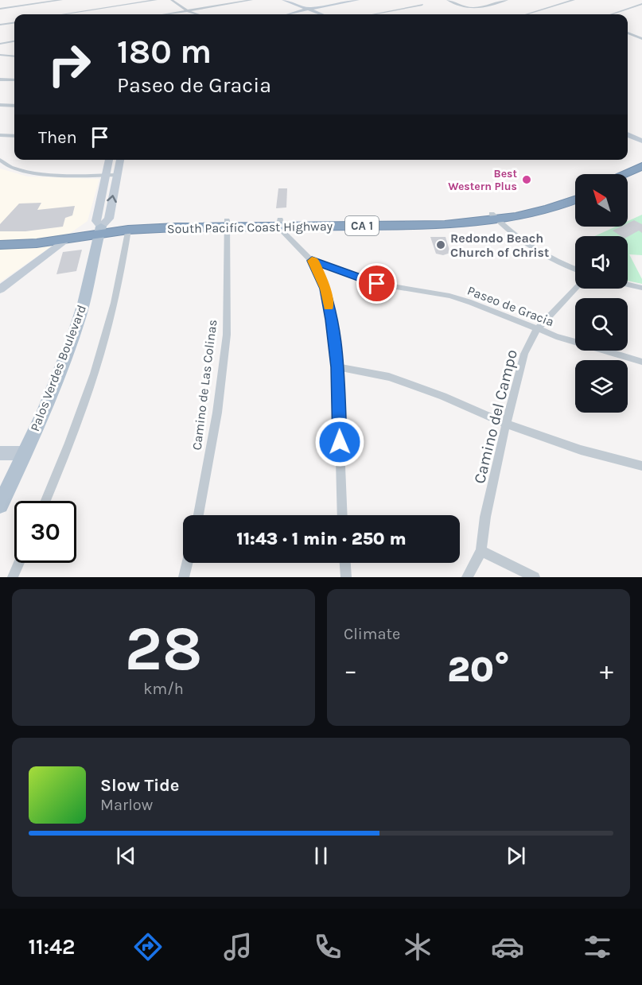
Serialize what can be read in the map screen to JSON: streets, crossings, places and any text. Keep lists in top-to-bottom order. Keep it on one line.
{"streets":{"highway":["CA 1","South Pacific Coast Highway"],"main road":["Palos Verdes Boulevard"],"street":["Paseo de Gracia","Camino de Las Colinas","Camino del Campo"]},"crossings":[["South Pacific Coast Highway","Paseo de Gracia"],["South Pacific Coast Highway","Palos Verdes Boulevard"],["South Pacific Coast Highway","Camino de Las Colinas"],["Paseo de Gracia","Camino del Campo"]],"places":["Best Western Plus","Redondo Beach Church of Christ"],"north":"top left","page":{"turn":["180 m","Paseo de Gracia"],"then":"Then","limit":"30","trip":"11:43 · 1 min · 250 m","tile":[["28","km/h"],"Climate"],"heat":["−","20°","+"],"song":["Slow Tide","Marlow"],"tabs":"11:42"}}
